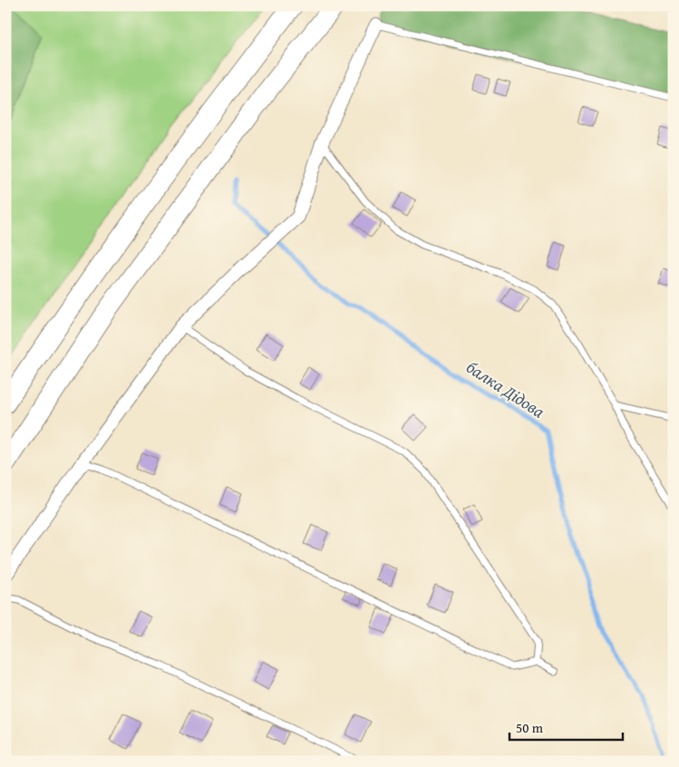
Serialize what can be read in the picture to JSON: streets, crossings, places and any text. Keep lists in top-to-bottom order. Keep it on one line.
{"water":["балка Дідова"],"scale_bar":"50 m"}
